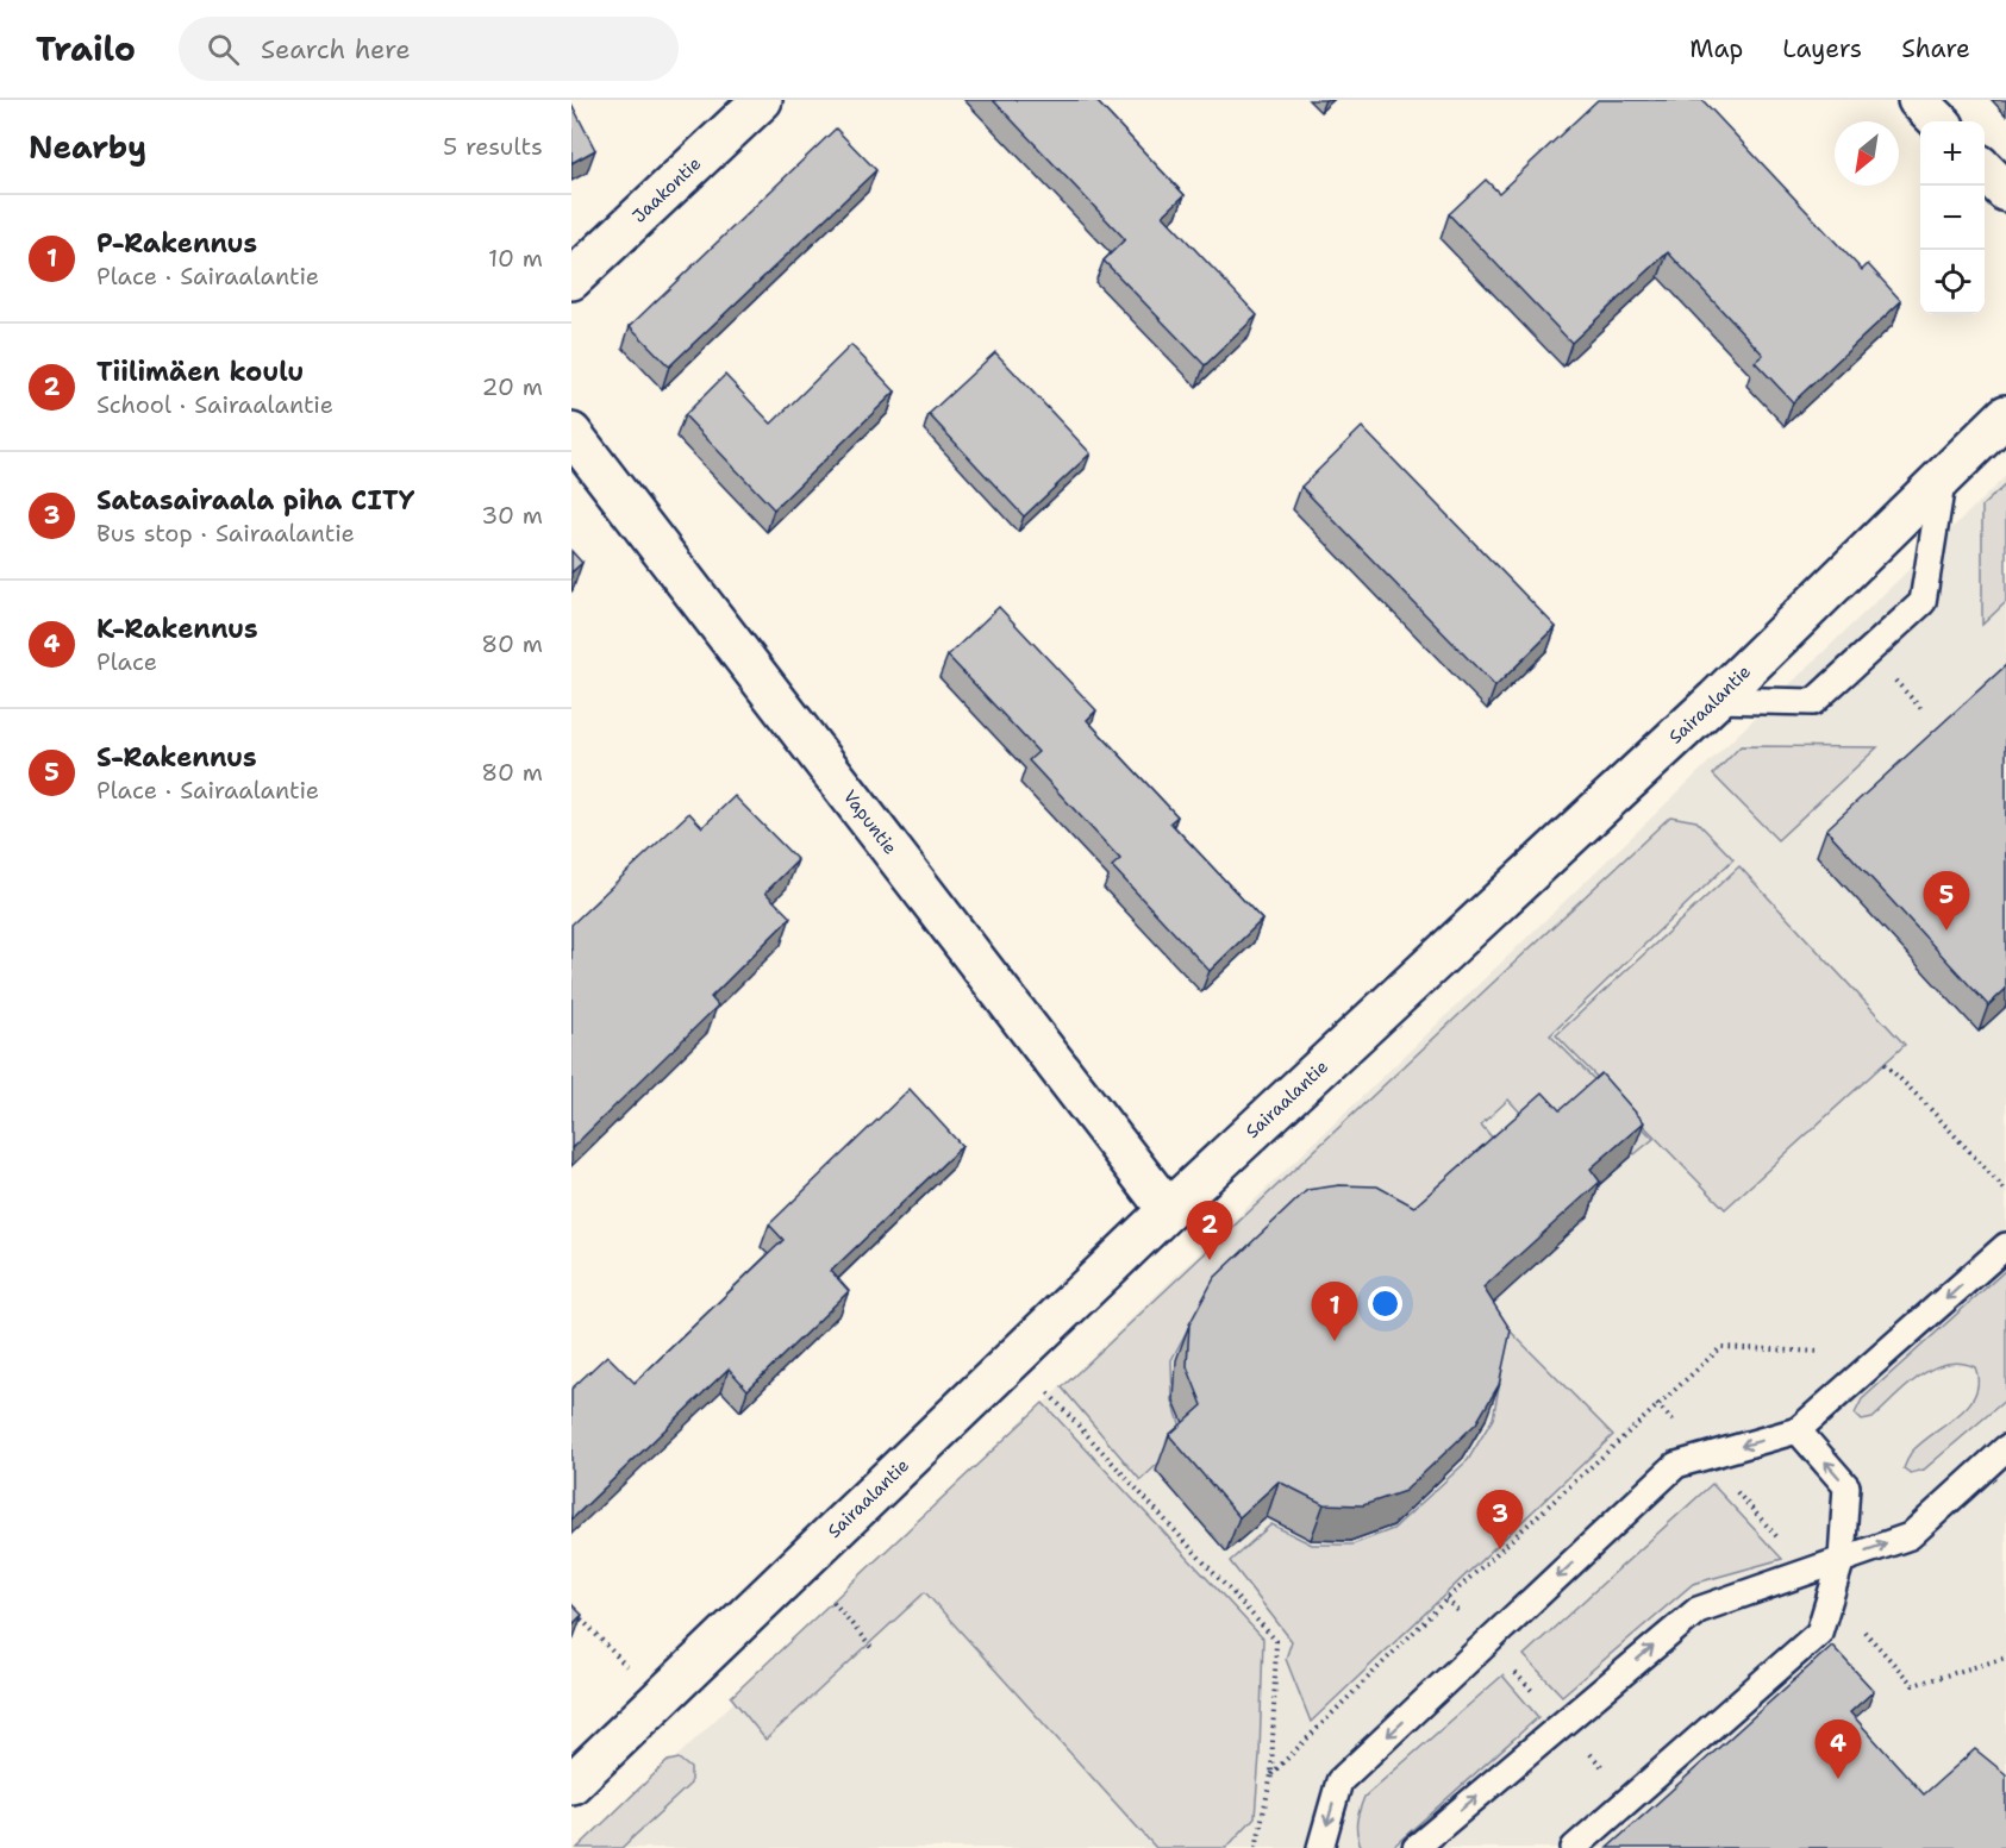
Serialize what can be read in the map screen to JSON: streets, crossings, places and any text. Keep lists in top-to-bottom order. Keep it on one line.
{"streets":{"street":["Jaakontie","Sairaalantie","Vapuntie"]},"crossings":[["Sairaalantie","Vapuntie"]],"north":"bottom left","page":{"header":"Trailo","search":"Search here","nav":["Map","Layers","Share"],"heading":["Nearby","5 results"],"map_buttons":["+","−"],"list":[{"mark":"1","name":"P-Rakennus","note":"Place · Sairaalantie","value":"10 m"},{"mark":"2","name":"Tiilimäen koulu","note":"School · Sairaalantie","value":"20 m"},{"mark":"3","name":"Satasairaala piha CITY","note":"Bus stop · Sairaalantie","value":"30 m"},{"mark":"4","name":"K-Rakennus","note":"Place","value":"80 m"},{"mark":"5","name":"S-Rakennus","note":"Place · Sairaalantie","value":"80 m"}],"pins":["5","2","1","3","4"]}}
